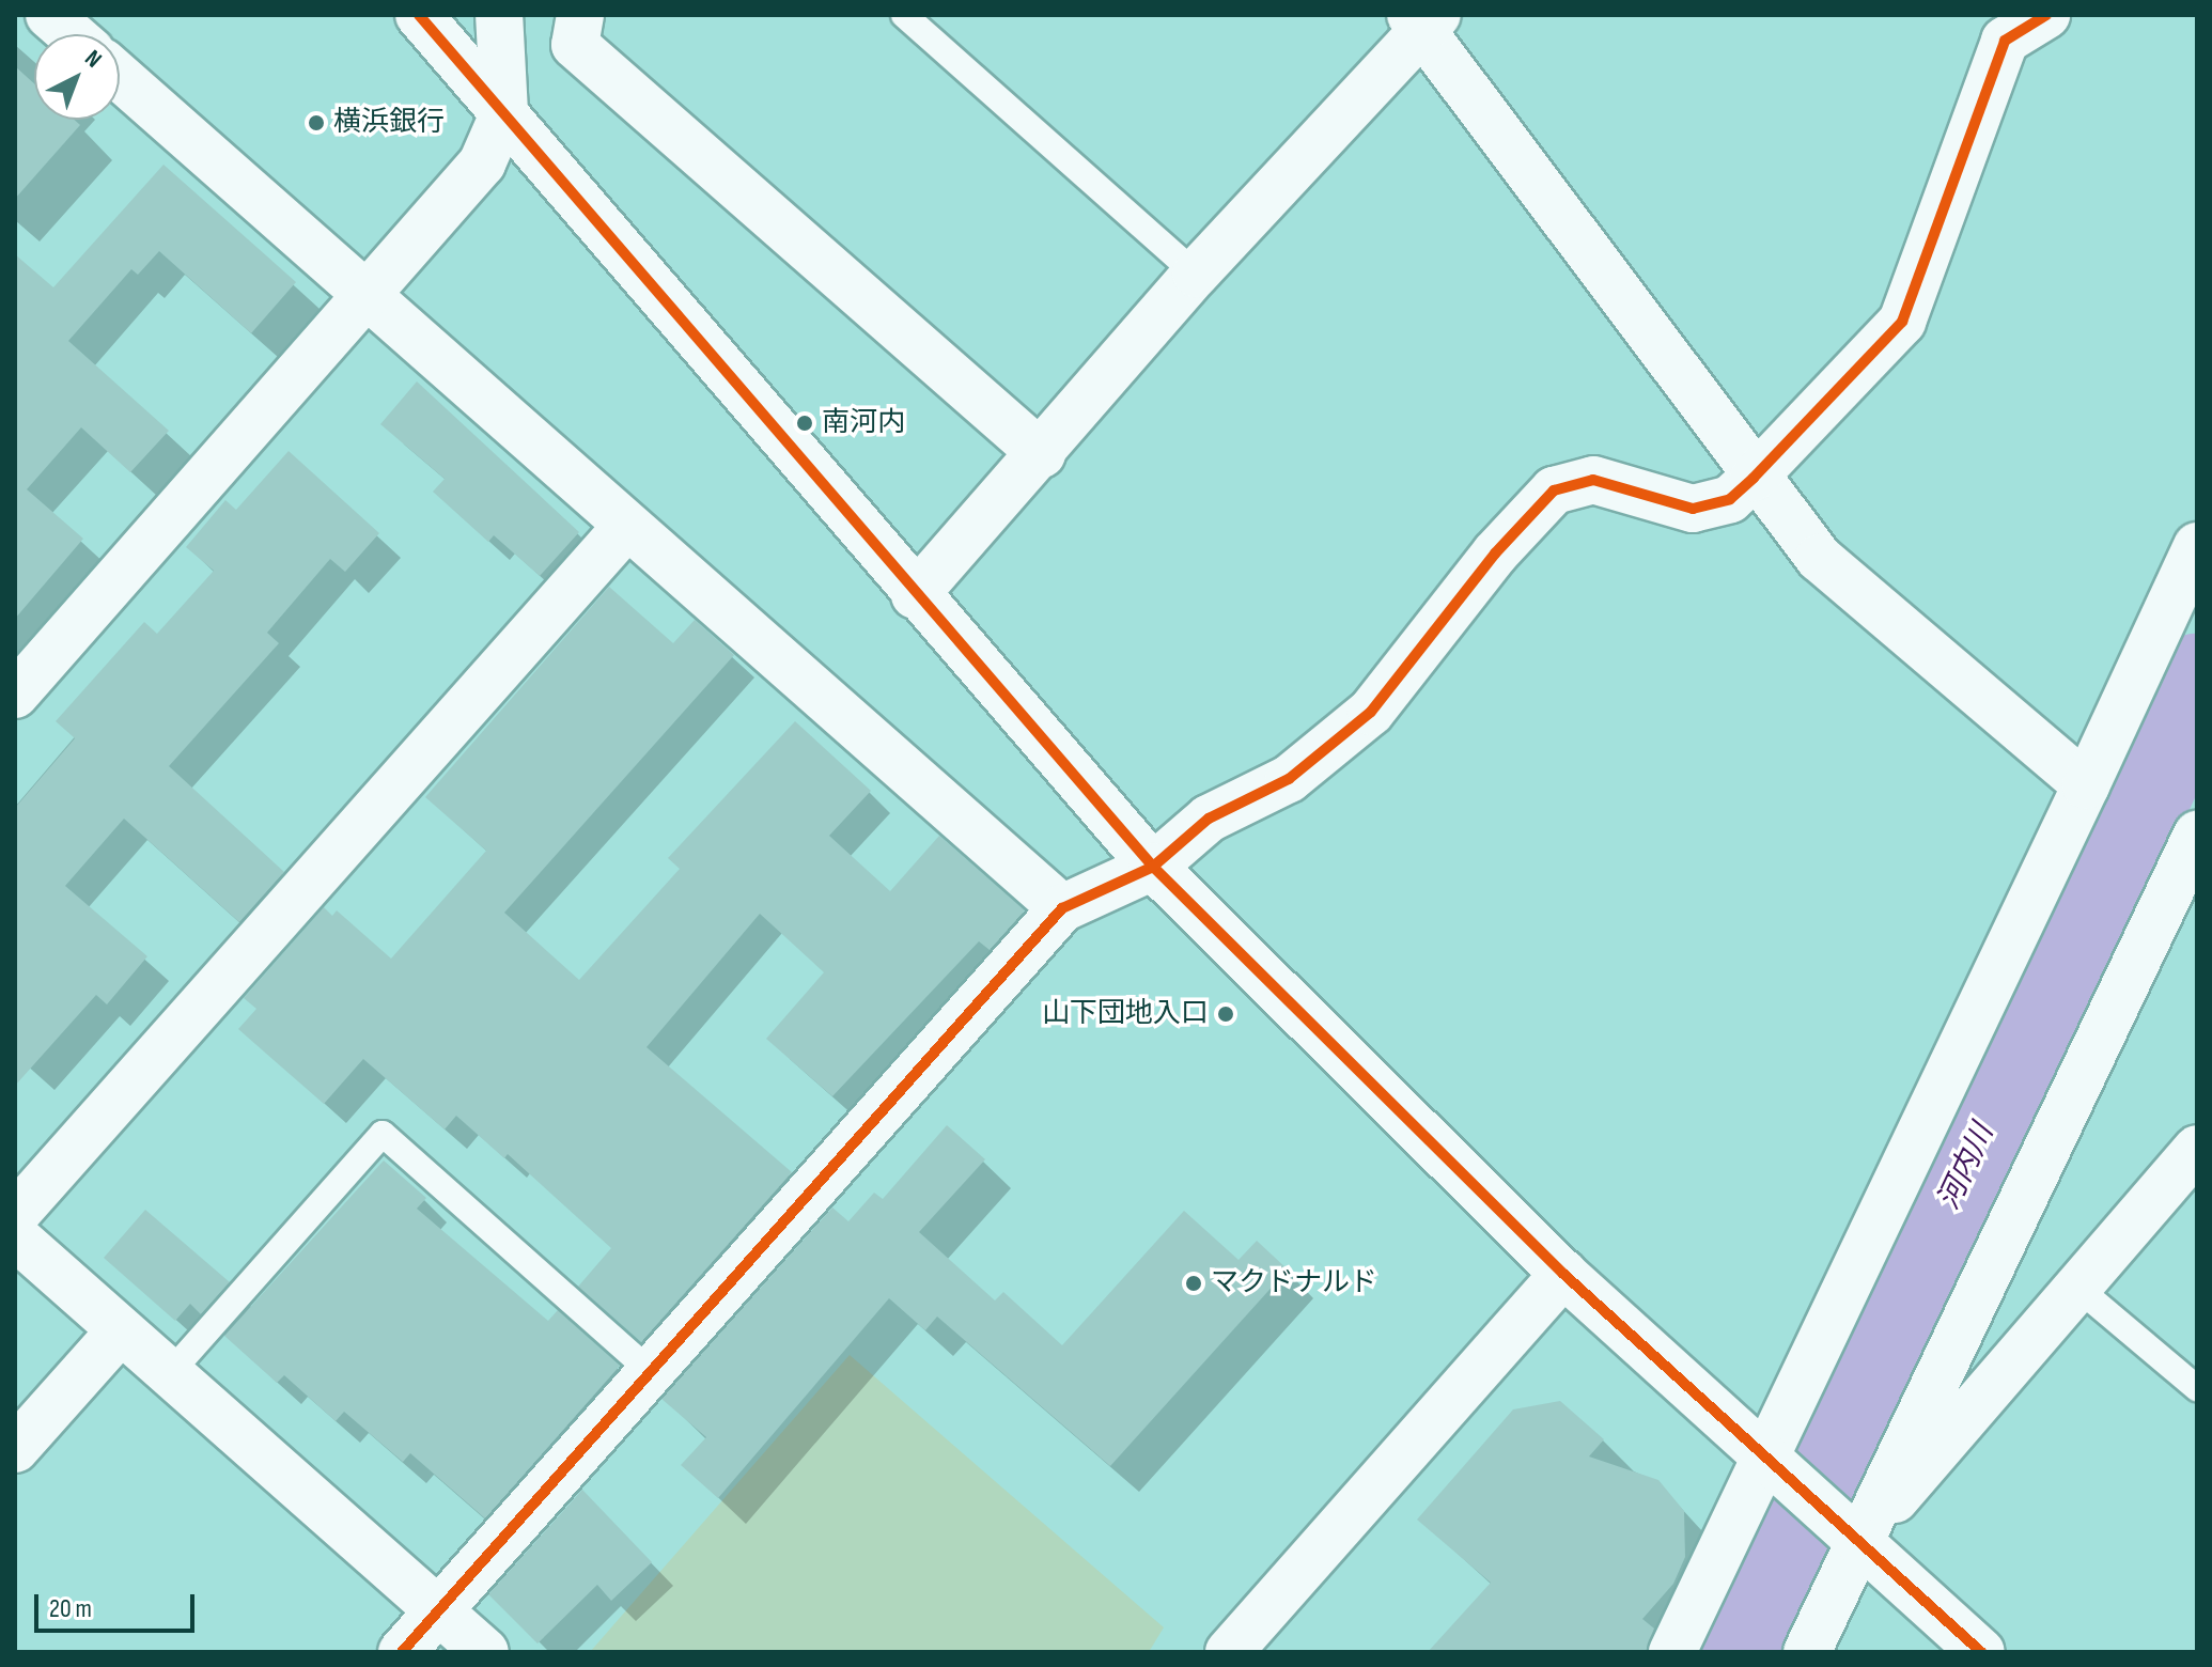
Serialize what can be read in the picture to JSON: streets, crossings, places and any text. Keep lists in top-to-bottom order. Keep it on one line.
{"water":["河内川"],"places":["横浜銀行","南河内","山下団地入口","マクドナルド"],"scale_bar":"20 m","north":"top right"}
